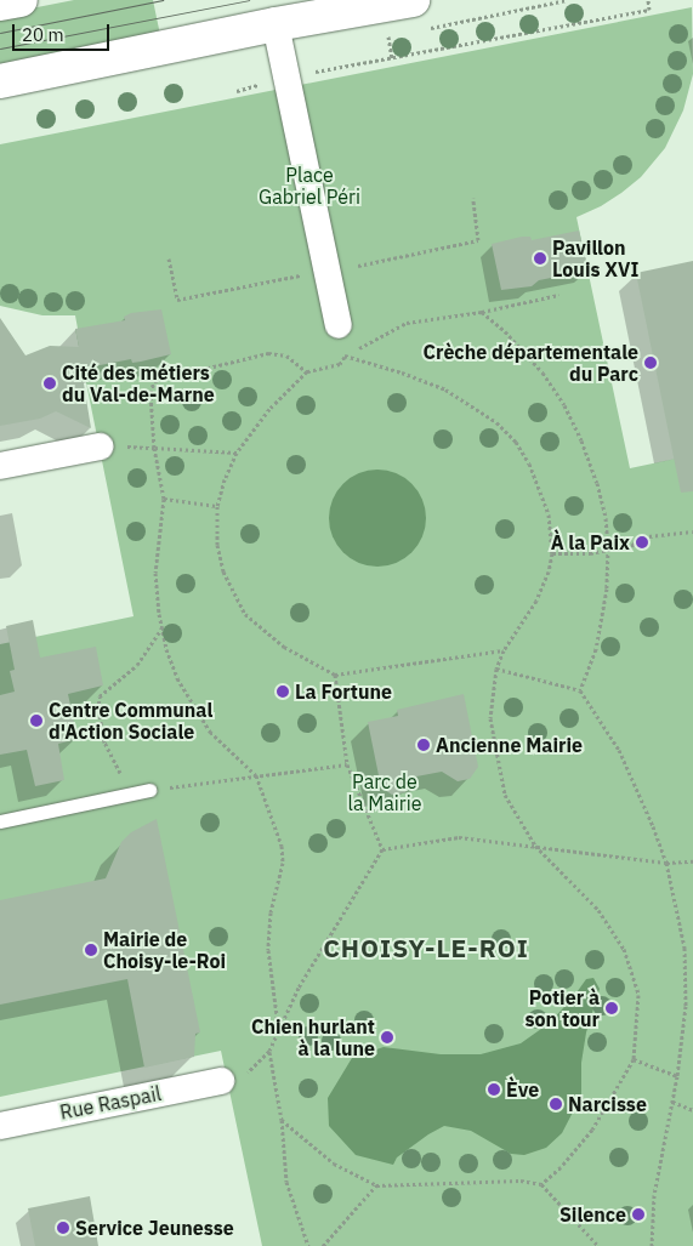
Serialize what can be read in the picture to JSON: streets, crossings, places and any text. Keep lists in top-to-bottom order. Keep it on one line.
{"streets":{"street":["Rue Raspail"]},"districts":["CHOISY-LE-ROI"],"parks":["Place Gabriel Péri","Parc de la Mairie"],"places":["Pavillon Louis XVI","Crèche départementale du Parc","Cité des métiers du Val-de-Marne","À la Paix","La Fortune","Centre Communal d'Action Sociale","Ancienne Mairie","Mairie de Choisy-le-Roi","Potier à son tour","Chien hurlant à la lune","Ève","Narcisse","Silence","Service Jeunesse"],"scale_bar":"20 m"}
